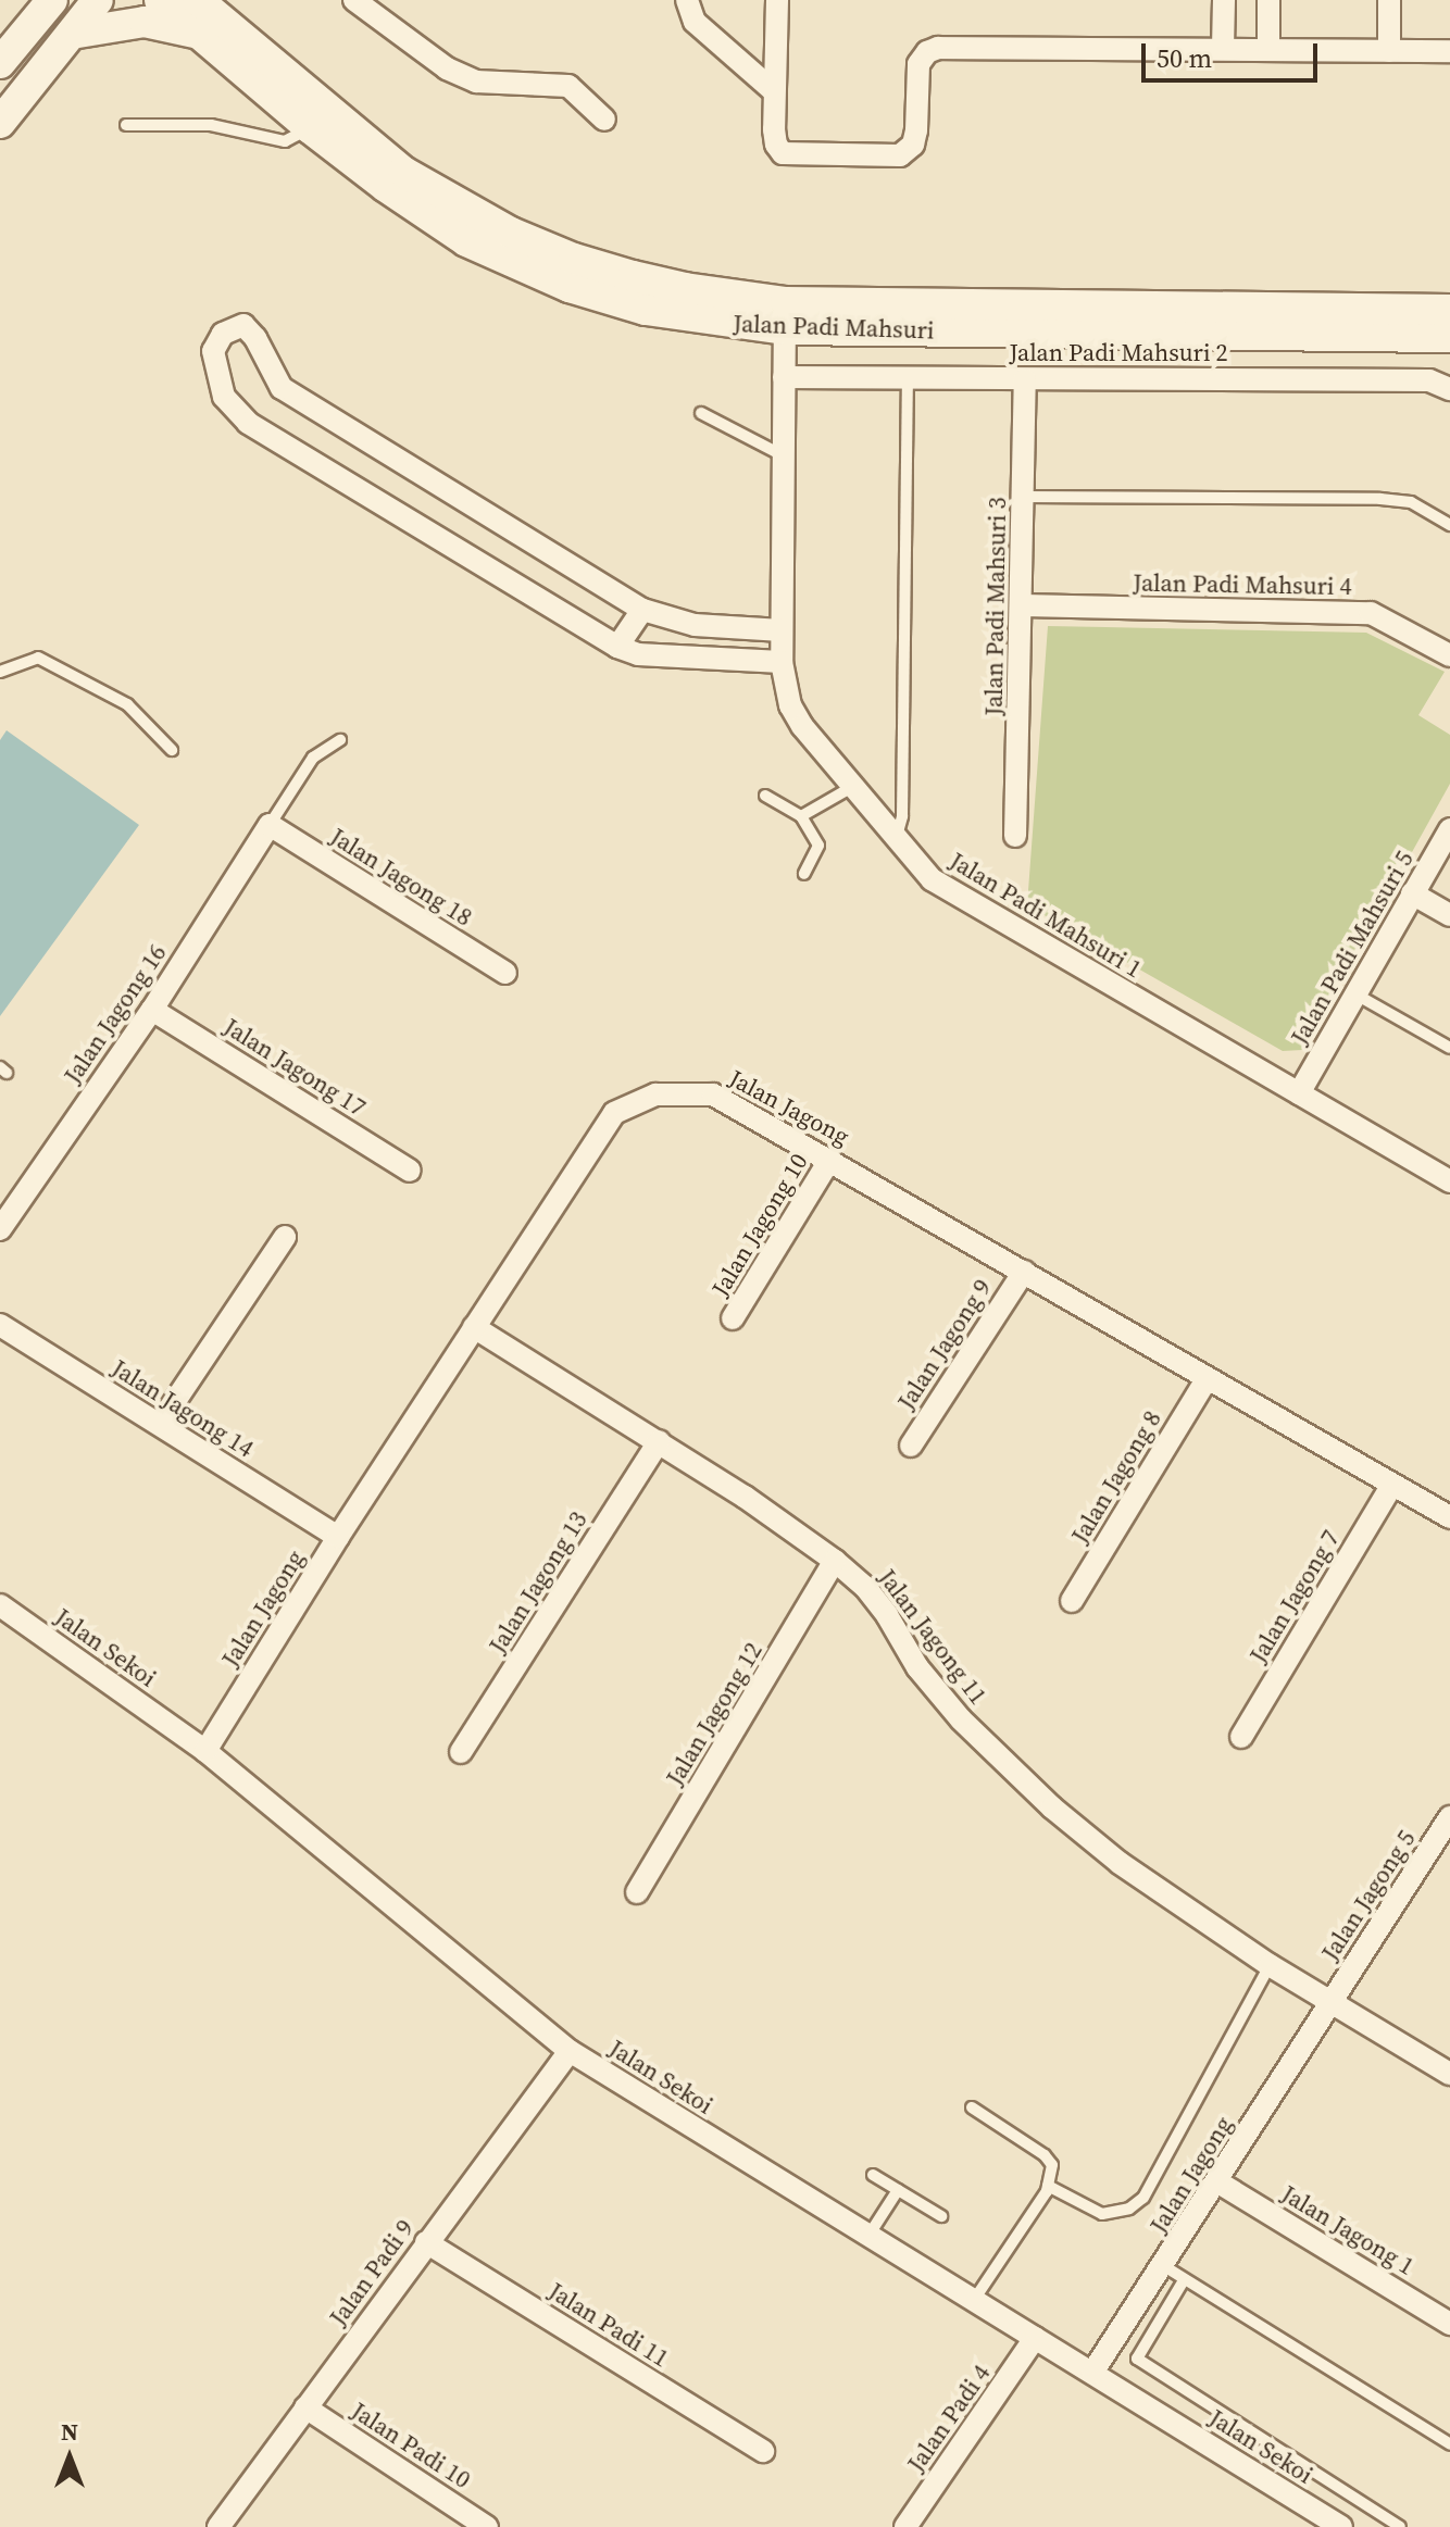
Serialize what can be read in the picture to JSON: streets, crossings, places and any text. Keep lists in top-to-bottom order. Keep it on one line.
{"streets":{"main road":["Jalan Padi Mahsuri"],"street":["Jalan Padi Mahsuri 2","Jalan Padi Mahsuri 4","Jalan Padi Mahsuri 3","Jalan Jagong 18","Jalan Padi Mahsuri 1","Jalan Padi Mahsuri 5","Jalan Jagong 16","Jalan Jagong 17","Jalan Jagong","Jalan Jagong 10","Jalan Jagong 9","Jalan Jagong 14","Jalan Jagong 8","Jalan Jagong 13","Jalan Jagong 7","Jalan Jagong 11","Jalan Sekoi","Jalan Jagong 12","Jalan Jagong 5","Jalan Jagong 1","Jalan Padi 9","Jalan Padi 11","Jalan Padi 4","Jalan Padi 10"]},"crossings":[["Jalan Padi Mahsuri","Jalan Padi Mahsuri 1"],["Jalan Padi Mahsuri 2","Jalan Padi Mahsuri 3"],["Jalan Padi Mahsuri 2","Jalan Padi Mahsuri 1"],["Jalan Padi Mahsuri 4","Jalan Padi Mahsuri 3"],["Jalan Jagong 18","Jalan Jagong 16"],["Jalan Padi Mahsuri 1","Jalan Padi Mahsuri 5"],["Jalan Jagong 16","Jalan Jagong 17"],["Jalan Jagong","Jalan Jagong 10"],["Jalan Jagong","Jalan Jagong 9"],["Jalan Jagong","Jalan Jagong 14"],["Jalan Jagong","Jalan Jagong 8"],["Jalan Jagong","Jalan Jagong 7"],["Jalan Jagong","Jalan Jagong 11"],["Jalan Jagong","Jalan Sekoi"],["Jalan Jagong","Jalan Jagong 5"],["Jalan Jagong","Jalan Jagong 1"],["Jalan Jagong 13","Jalan Jagong 11"],["Jalan Jagong 11","Jalan Jagong 12"],["Jalan Jagong 11","Jalan Jagong 5"],["Jalan Sekoi","Jalan Padi 9"],["Jalan Sekoi","Jalan Padi 4"],["Jalan Padi 9","Jalan Padi 11"],["Jalan Padi 9","Jalan Padi 10"]],"scale_bar":"50 m","north":"top"}
